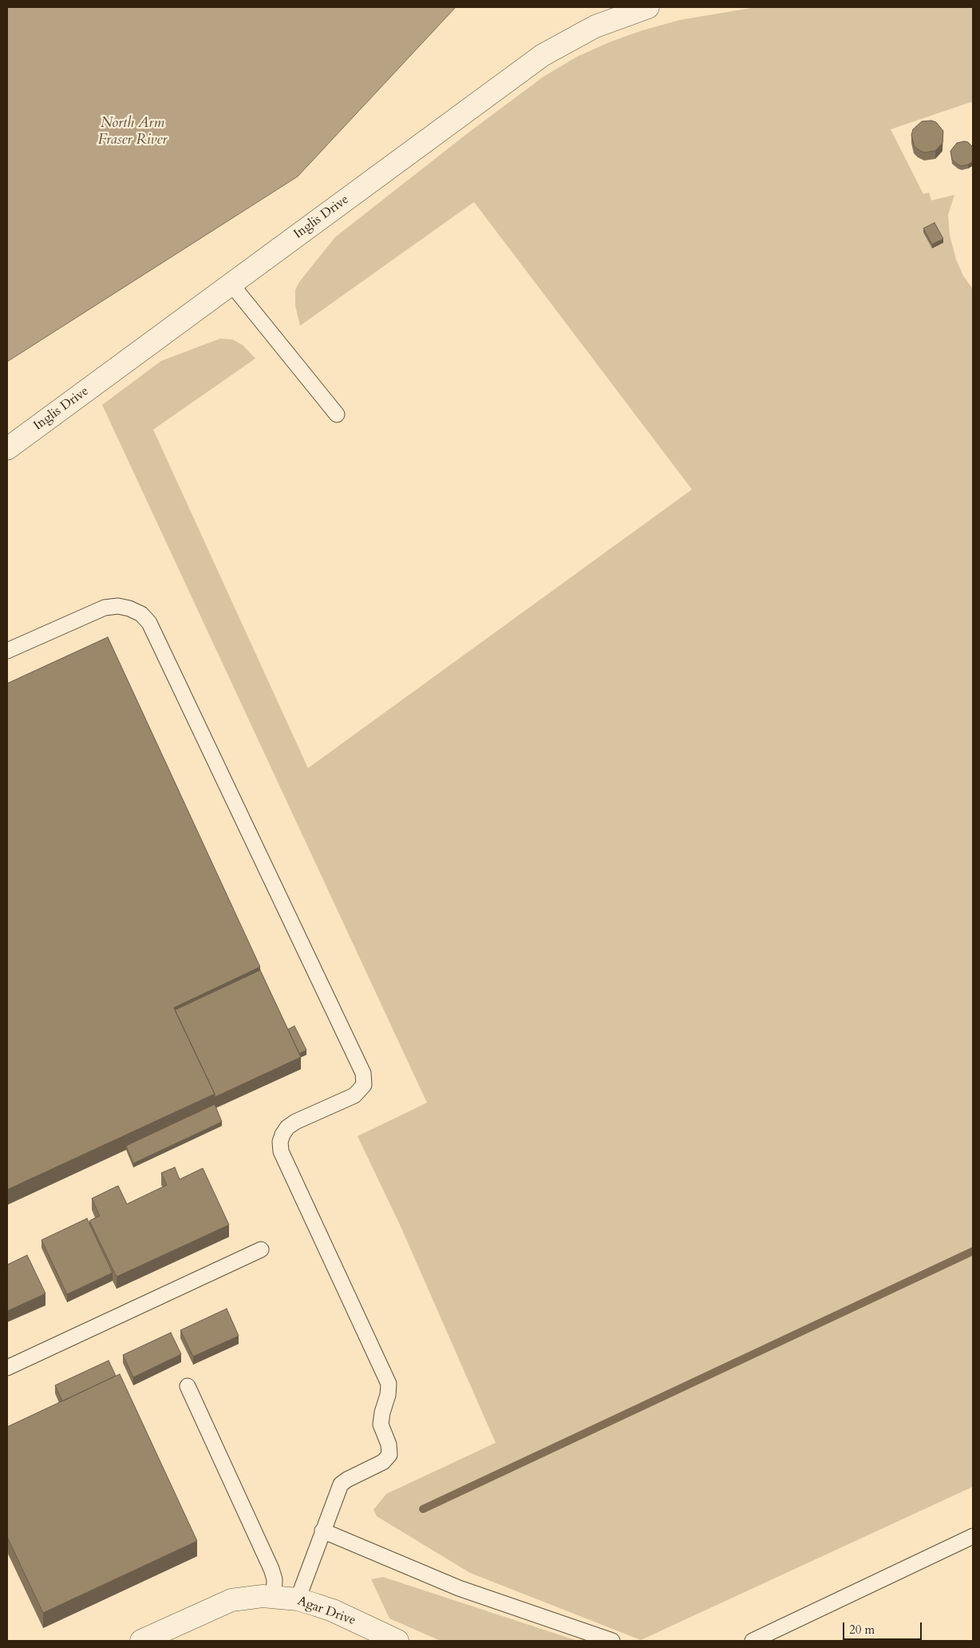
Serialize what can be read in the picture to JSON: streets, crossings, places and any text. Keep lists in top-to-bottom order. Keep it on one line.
{"streets":{"street":["Inglis Drive","Agar Drive"]},"water":["North Arm Fraser River"],"scale_bar":"20 m"}
